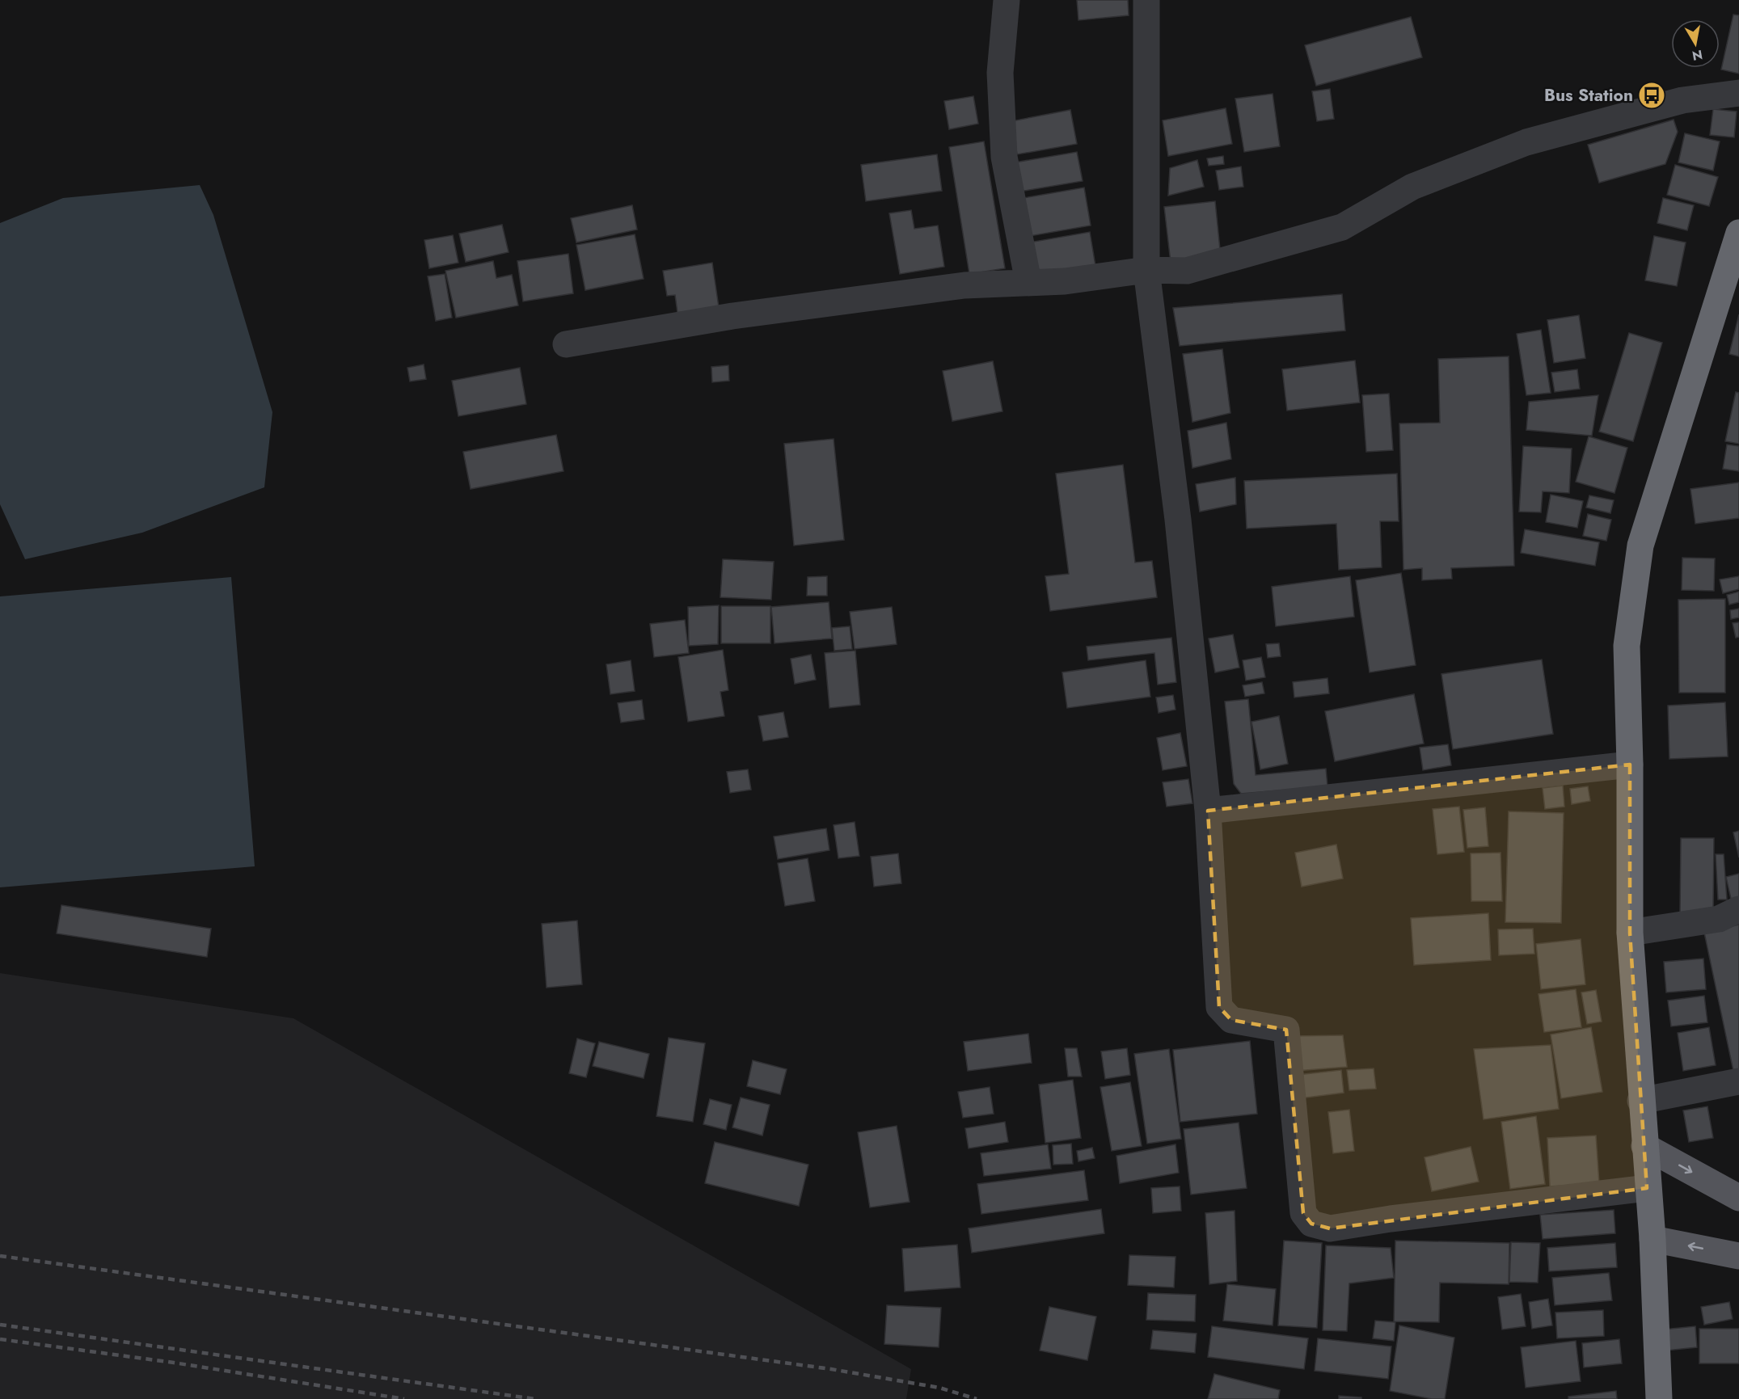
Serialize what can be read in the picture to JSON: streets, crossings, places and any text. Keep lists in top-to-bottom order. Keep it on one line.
{"places":{"bus stop":["Bus Station"]},"north":"bottom"}
